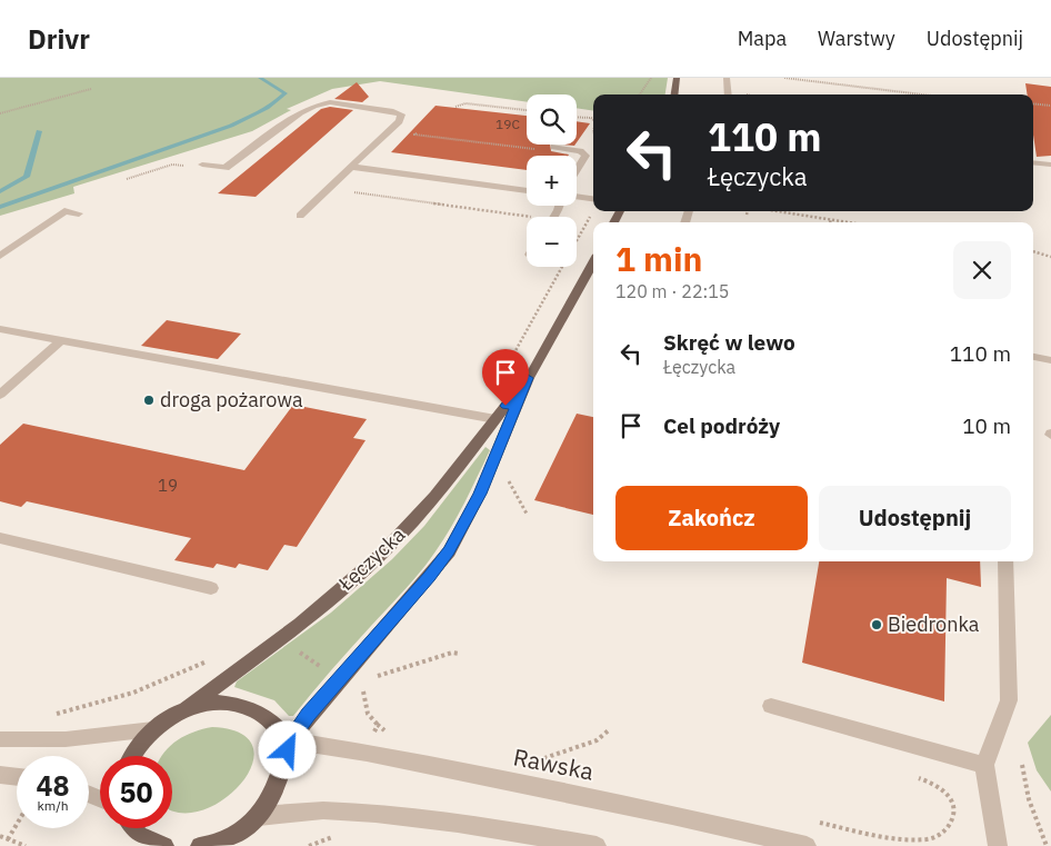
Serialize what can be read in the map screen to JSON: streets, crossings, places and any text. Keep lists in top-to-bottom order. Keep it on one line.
{"streets":{"main road":["Łęczycka"],"street":["Rawska"]},"crossings":[["Łęczycka","Rawska"]],"places":["droga pożarowa","Biedronka"],"house_numbers":["19C","19"],"page":{"header":"Drivr","nav":["Mapa","Warstwy","Udostępnij"],"map_buttons":["+","−"],"turn":["110 m","Łęczycka"],"heading":["1 min","120 m · 22:15"],"list":[{"name":"Skręć w lewo","note":"Łęczycka","value":"110 m"},{"name":"Cel podróży","value":"10 m"}],"buttons":["Zakończ","Udostępnij"],"speed":"48 km/h","limit":"50"}}
